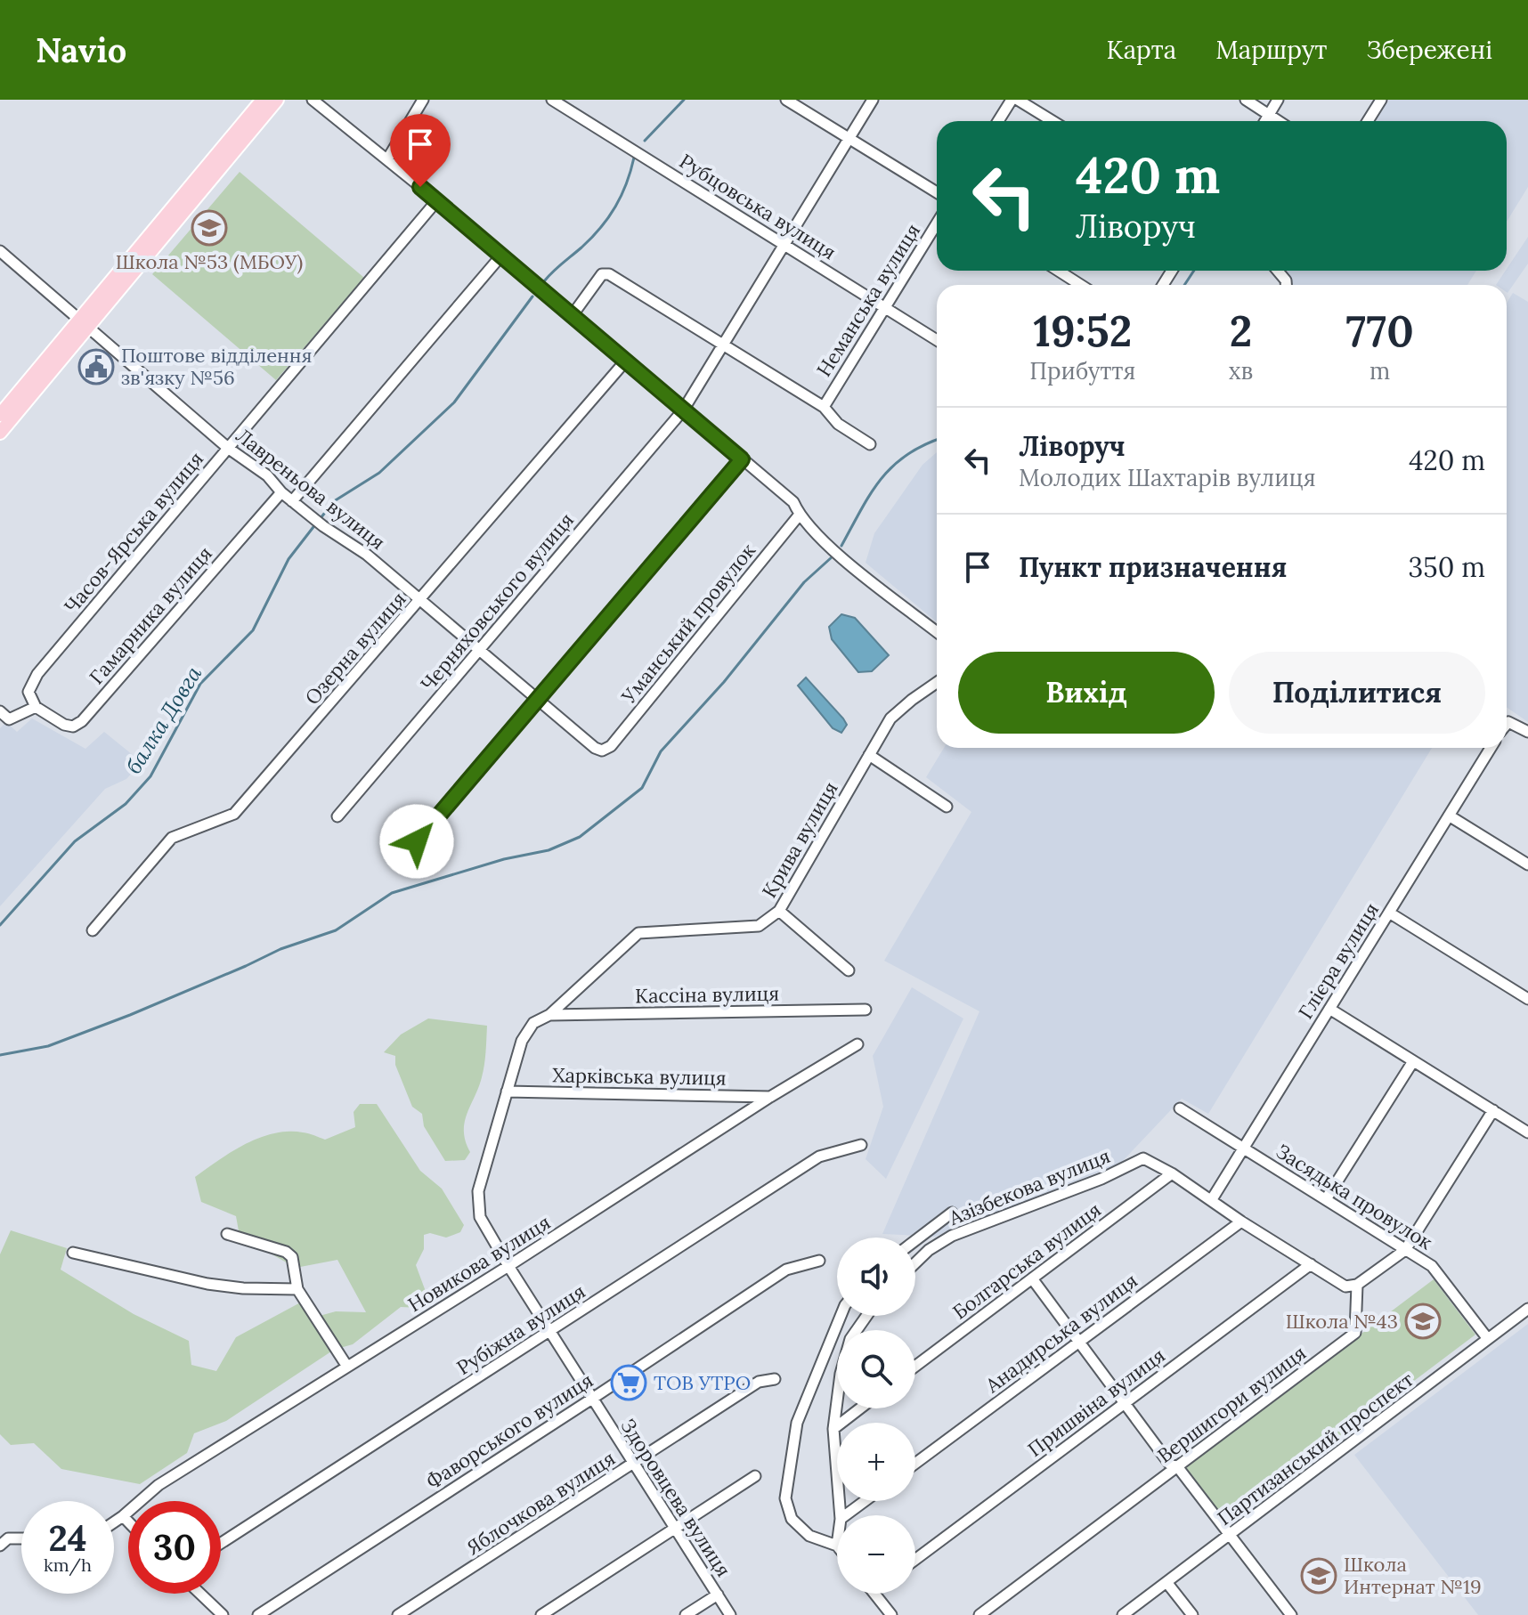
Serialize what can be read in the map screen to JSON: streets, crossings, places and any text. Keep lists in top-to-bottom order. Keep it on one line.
{"streets":{"street":["Рубцовська вулиця","Неманська вулиця","Лавреньова вулиця","Часов-Ярська вулиця","Черняховського вулиця","Гамарника вулиця","Уманський провулок","Озерна вулиця","Крива вулиця","Глієра вулиця","Кассіна вулиця","Харківська вулиця","Азізбекова вулиця","Засядька провулок","Болгарська вулиця","Новикова вулиця","Рубіжна вулиця","Анадирська вулиця","Пришвіна вулиця","Вершигори вулиця","Фаворського вулиця","Партизанський проспект","Здоровцева вулиця","Яблочкова вулиця"]},"crossings":[["Рубцовська вулиця","Неманська вулиця"],["Лавреньова вулиця","Часов-Ярська вулиця"],["Лавреньова вулиця","Черняховського вулиця"],["Лавреньова вулиця","Гамарника вулиця"],["Лавреньова вулиця","Уманський провулок"],["Лавреньова вулиця","Озерна вулиця"],["Часов-Ярська вулиця","Гамарника вулиця"],["Крива вулиця","Здоровцева вулиця"],["Глієра вулиця","Засядька провулок"],["Кассіна вулиця","Здоровцева вулиця"],["Харківська вулиця","Новикова вулиця"],["Харківська вулиця","Здоровцева вулиця"],["Азізбекова вулиця","Болгарська вулиця"],["Засядька провулок","Партизанський проспект"],["Новикова вулиця","Здоровцева вулиця"],["Рубіжна вулиця","Здоровцева вулиця"],["Фаворського вулиця","Здоровцева вулиця"],["Здоровцева вулиця","Яблочкова вулиця"]],"water":["балка Довга"],"places":{"school or university":["Школа №53 (МБОУ)","Школа №43","Школа Интернат №19"],"public building":["Поштове відділення зв'язку №56"],"supermarket":["ТОВ УТРО"]},"page":{"header":"Navio","nav":["Карта","Маршрут","Збережені"],"turn":["420 m","Ліворуч"],"eta":["19:52","Прибуття","2","хв","770","m"],"list":[{"name":"Ліворуч","note":"Молодих Шахтарів вулиця","value":"420 m"},{"name":"Пункт призначення","value":"350 m"}],"buttons":["Вихід","Поділитися"],"map_buttons":["+","−"],"speed":"24 km/h","limit":"30"}}
